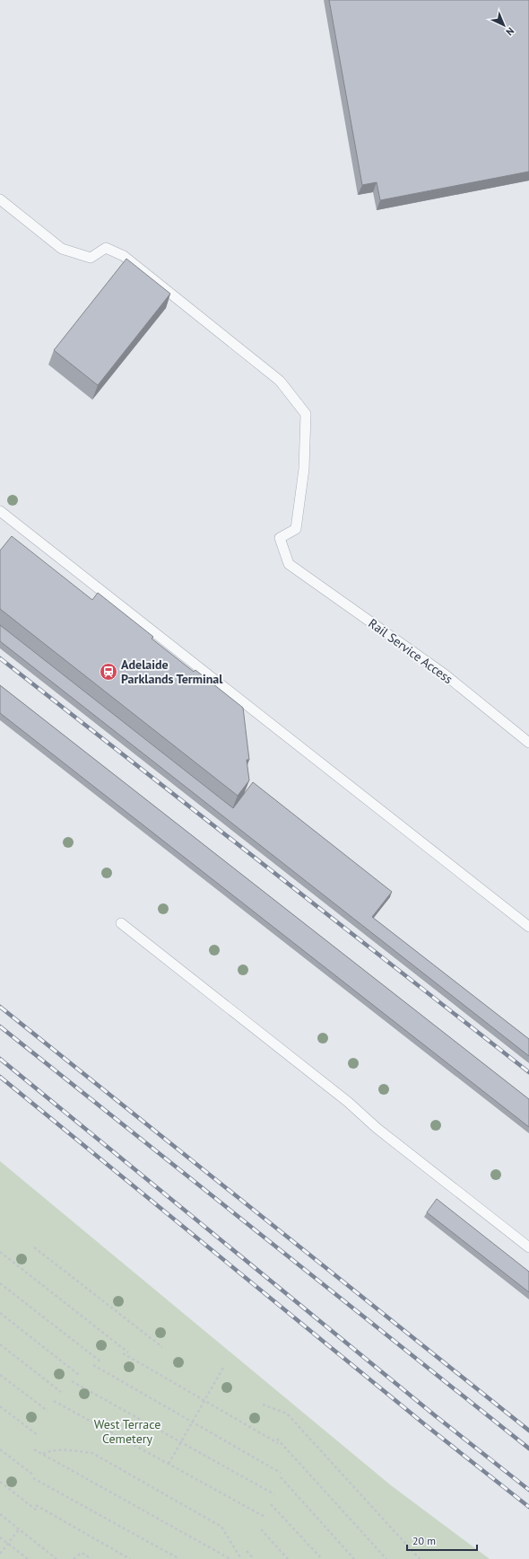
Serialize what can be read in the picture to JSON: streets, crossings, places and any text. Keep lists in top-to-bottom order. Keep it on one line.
{"streets":{"lane":["Rail Service Access"]},"parks":["West Terrace Cemetery"],"places":{"station":["Adelaide Parklands Terminal"]},"scale_bar":"20 m","north":"bottom right"}
